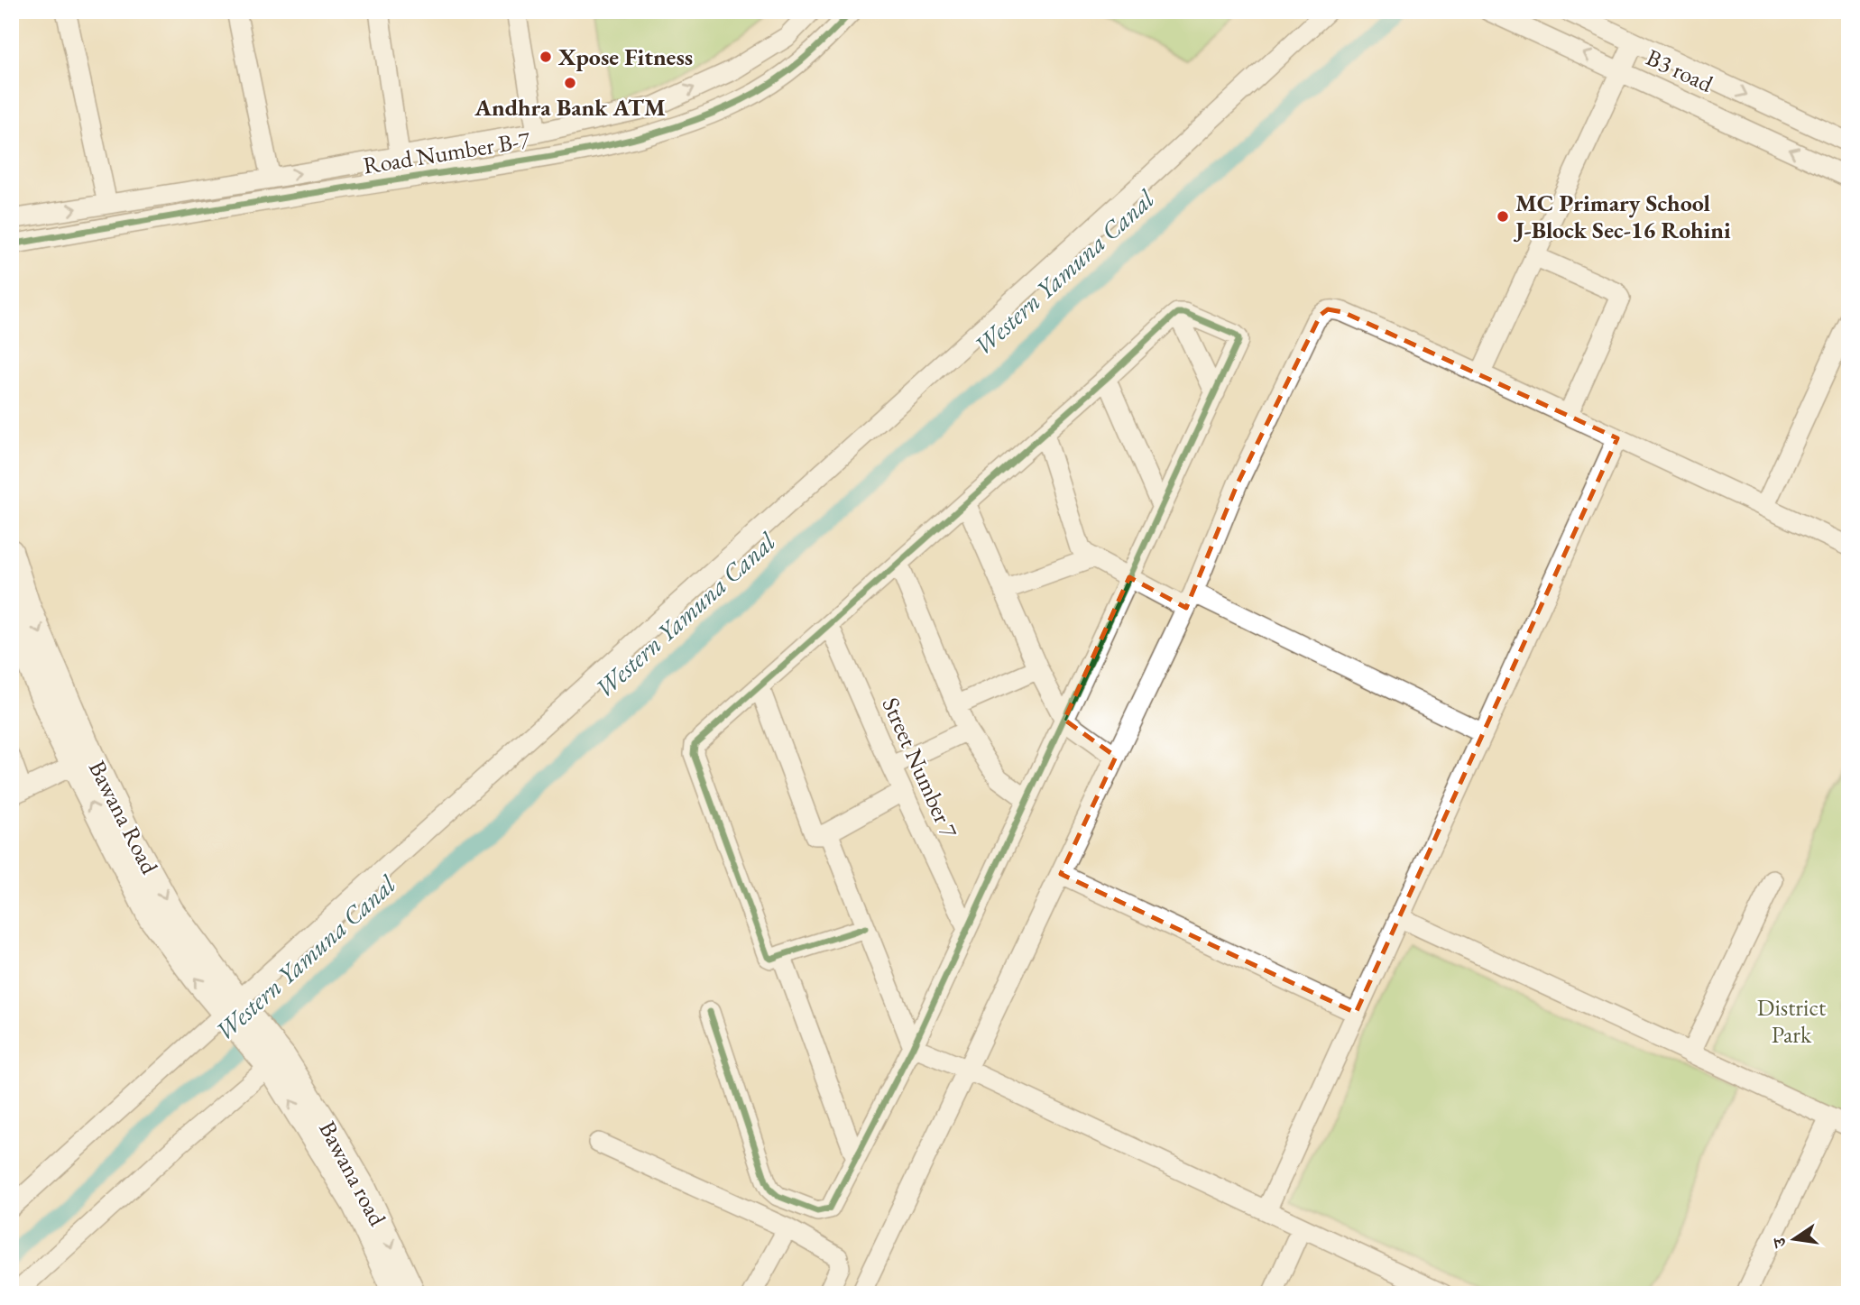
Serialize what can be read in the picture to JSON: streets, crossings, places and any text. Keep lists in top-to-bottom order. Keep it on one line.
{"streets":{"main road":["Bawana Road","Bawana road"],"street":["B3 road","Road Number B-7","Street Number 7"]},"crossings":[["Bawana Road","Bawana road"]],"water":["Western Yamuna Canal"],"parks":["District Park"],"places":["Xpose Fitness","Andhra Bank ATM","MC Primary School J-Block Sec-16 Rohini"],"north":"left"}
